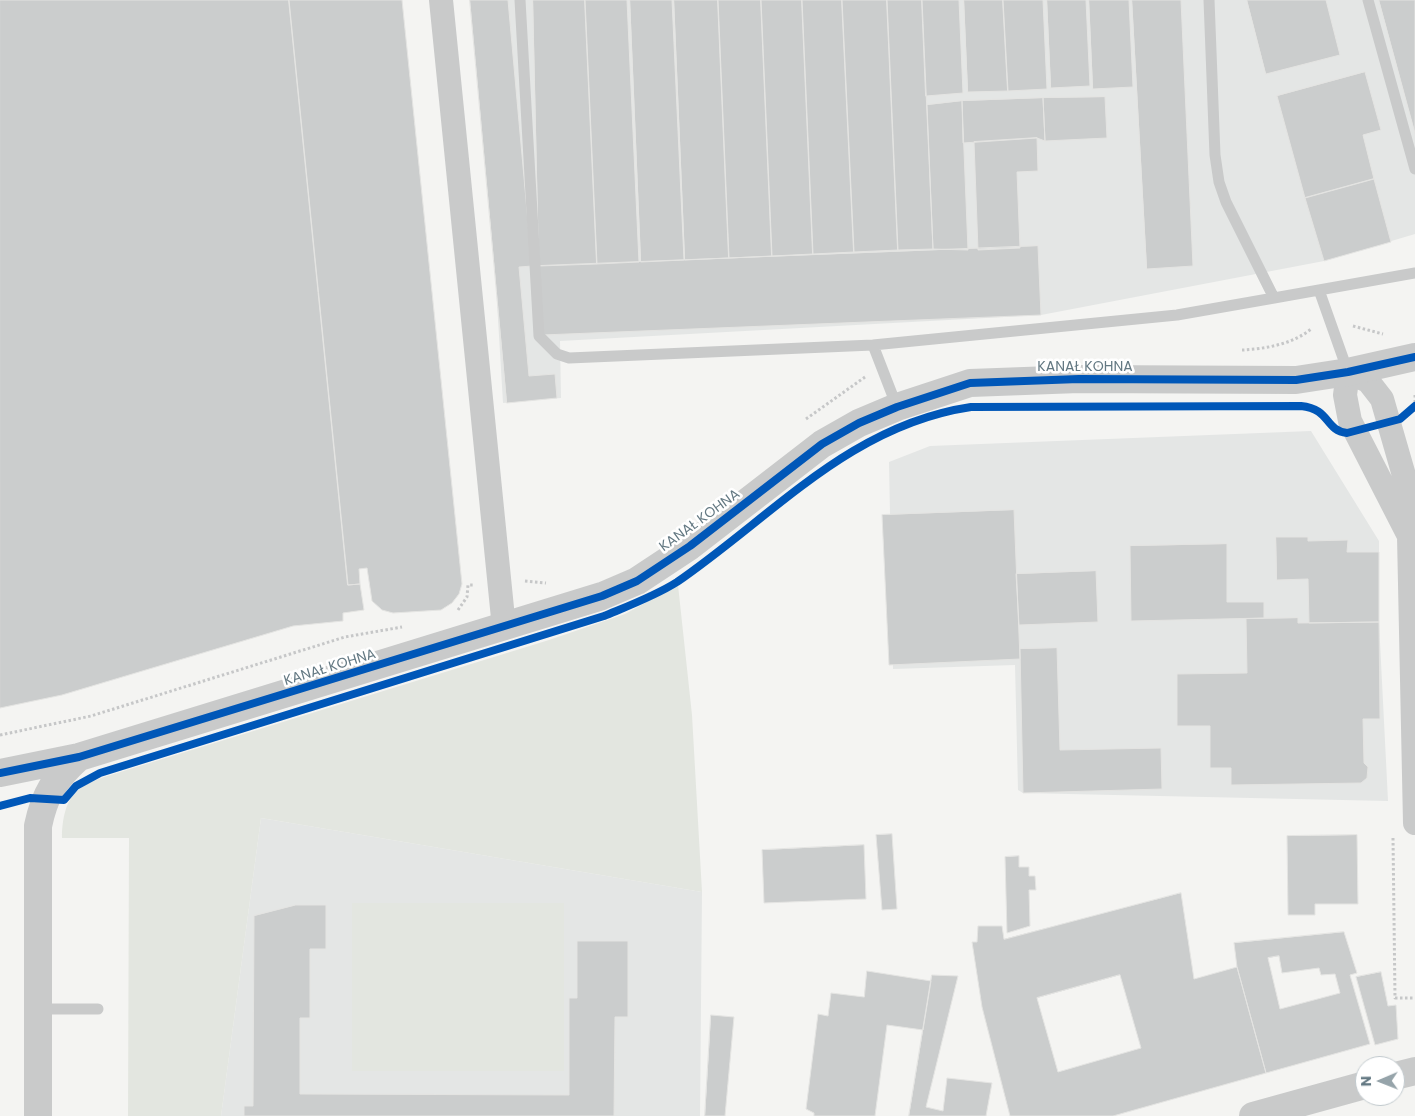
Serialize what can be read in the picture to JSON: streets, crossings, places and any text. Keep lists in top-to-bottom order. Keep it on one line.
{"streets":{"street":["KANAŁ KOHNA"]},"north":"left"}
